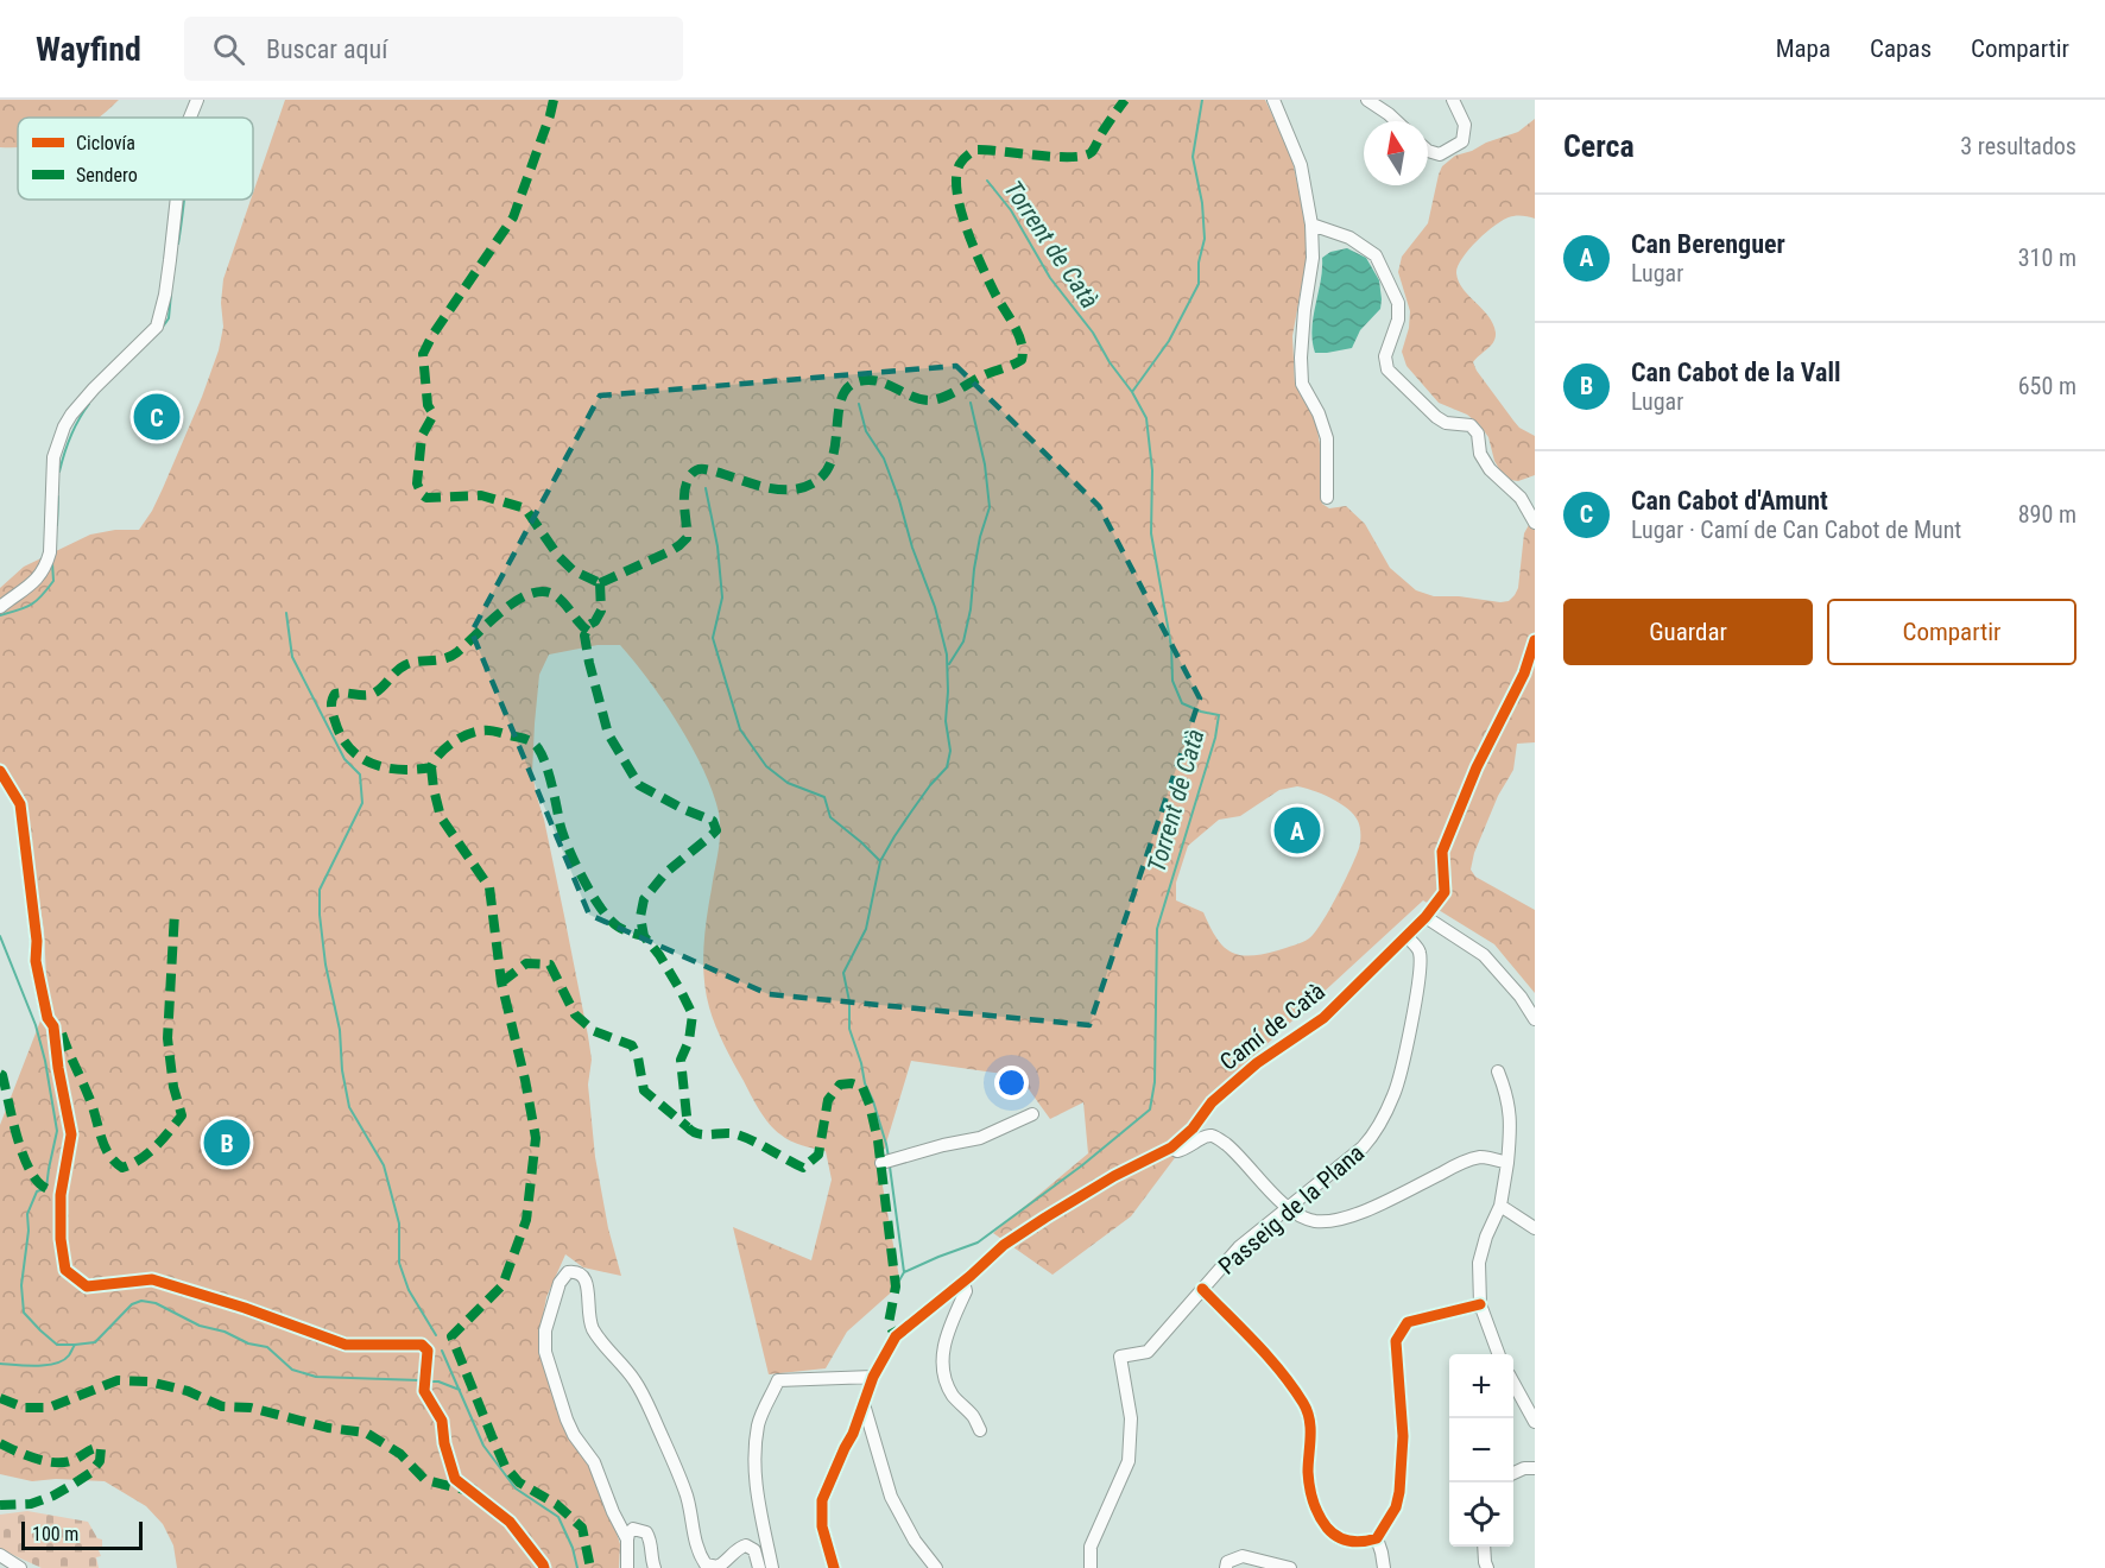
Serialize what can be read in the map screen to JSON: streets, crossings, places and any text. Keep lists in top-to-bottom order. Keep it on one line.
{"streets":{"street":["Camí de Catà","Passeig de la Plana"]},"crossings":[["Camí de Catà","Passeig de la Plana"]],"water":["Torrent de Catà"],"legend":["Ciclovía","Sendero"],"scale_bar":"100 m","north":"top","page":{"header":"Wayfind","search":"Buscar aquí","nav":["Mapa","Capas","Compartir"],"heading":["Cerca","3 resultados"],"list":[{"mark":"A","name":"Can Berenguer","note":"Lugar","value":"310 m"},{"mark":"B","name":"Can Cabot de la Vall","note":"Lugar","value":"650 m"},{"mark":"C","name":"Can Cabot d'Amunt","note":"Lugar · Camí de Can Cabot de Munt","value":"890 m"}],"pins":["C","A","B"],"buttons":["Guardar","Compartir"],"map_buttons":["+","−"],"scale":"100 m"}}
